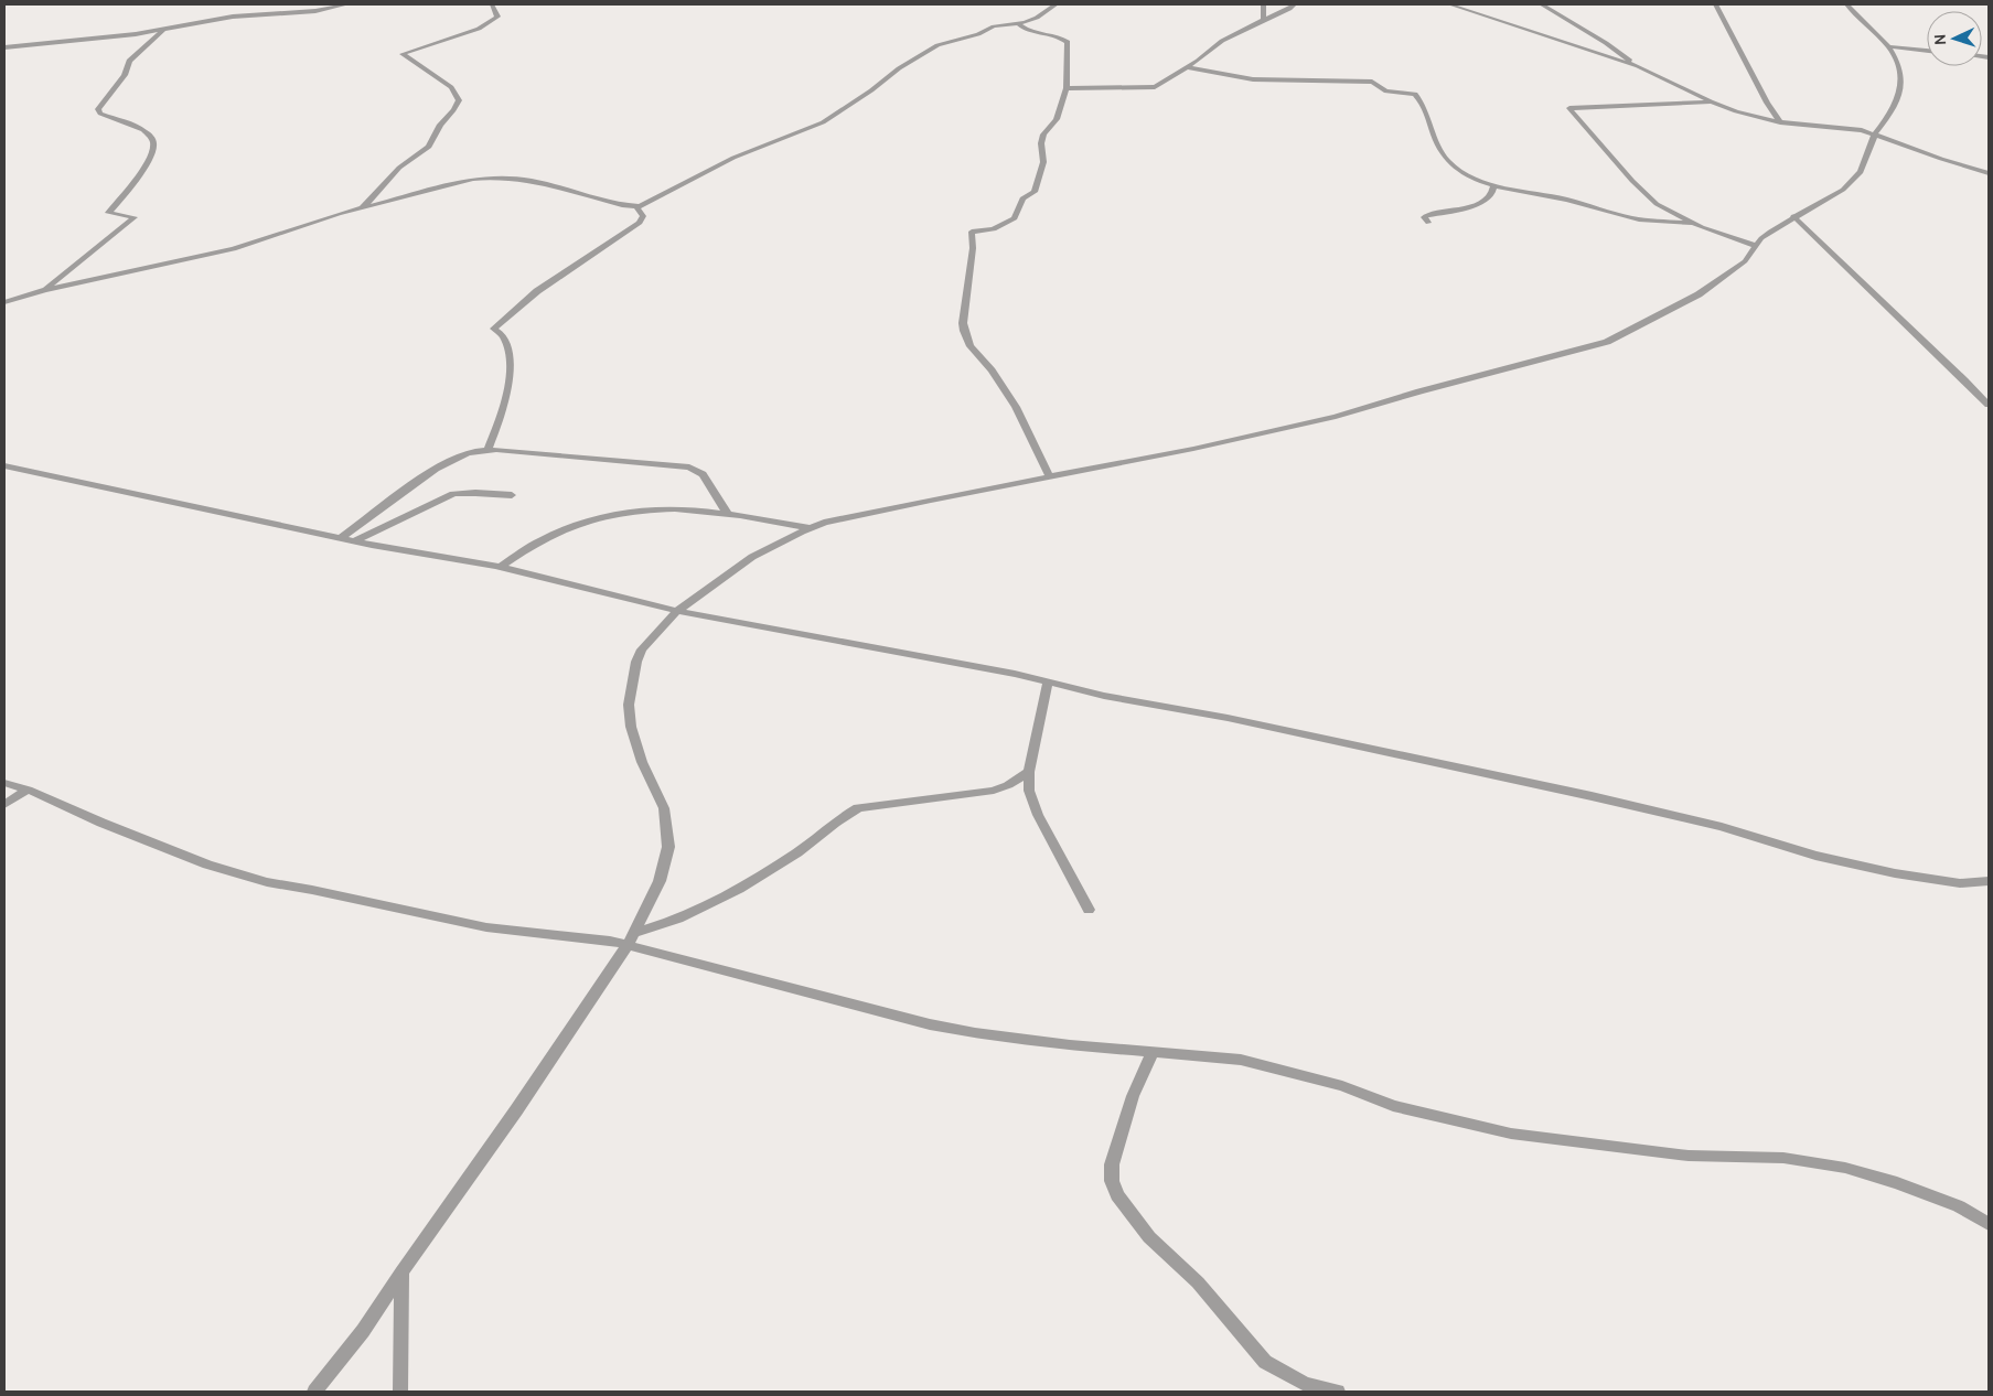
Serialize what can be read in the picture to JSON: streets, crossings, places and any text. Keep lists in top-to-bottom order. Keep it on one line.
{"north":"left"}
